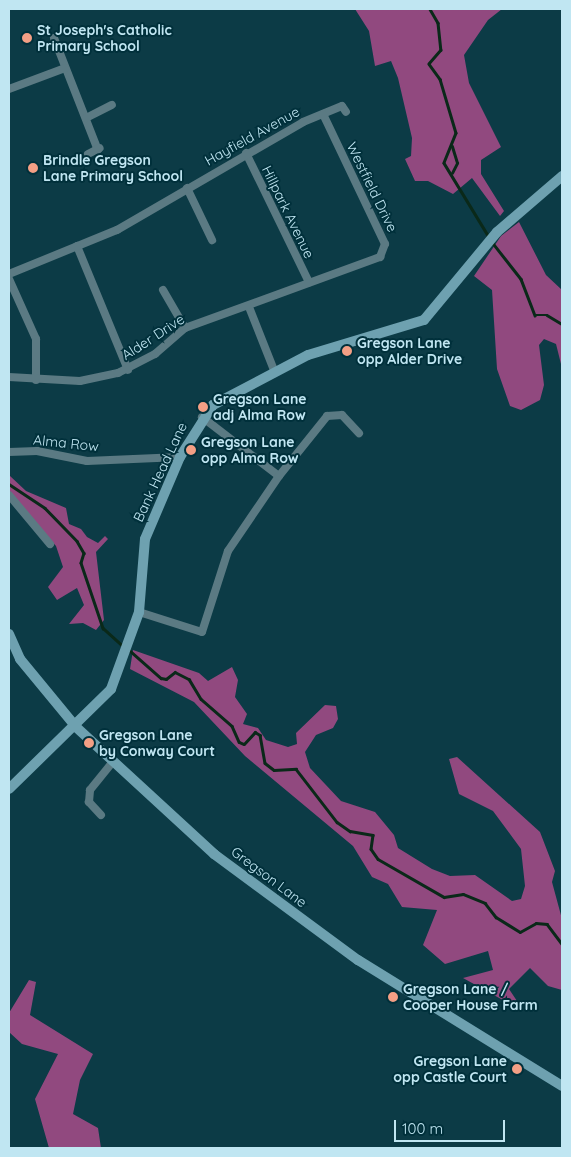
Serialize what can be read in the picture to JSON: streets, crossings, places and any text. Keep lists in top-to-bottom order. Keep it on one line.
{"streets":{"street":["Hayfield Avenue","Westfield Drive","Hillpark Avenue","Alder Drive","Alma Row","Bank Head Lane","Gregson Lane"]},"crossings":[["Hayfield Avenue","Westfield Drive"],["Hayfield Avenue","Hillpark Avenue"],["Westfield Drive","Hillpark Avenue"],["Westfield Drive","Alder Drive"],["Hillpark Avenue","Alder Drive"],["Alma Row","Bank Head Lane"],["Bank Head Lane","Gregson Lane"]],"places":["St Joseph's Catholic Primary School","Brindle Gregson Lane Primary School","Gregson Lane opp Alder Drive","Gregson Lane adj Alma Row","Gregson Lane opp Alma Row","Gregson Lane by Conway Court","Gregson Lane / Cooper House Farm","Gregson Lane opp Castle Court"],"scale_bar":"100 m"}
